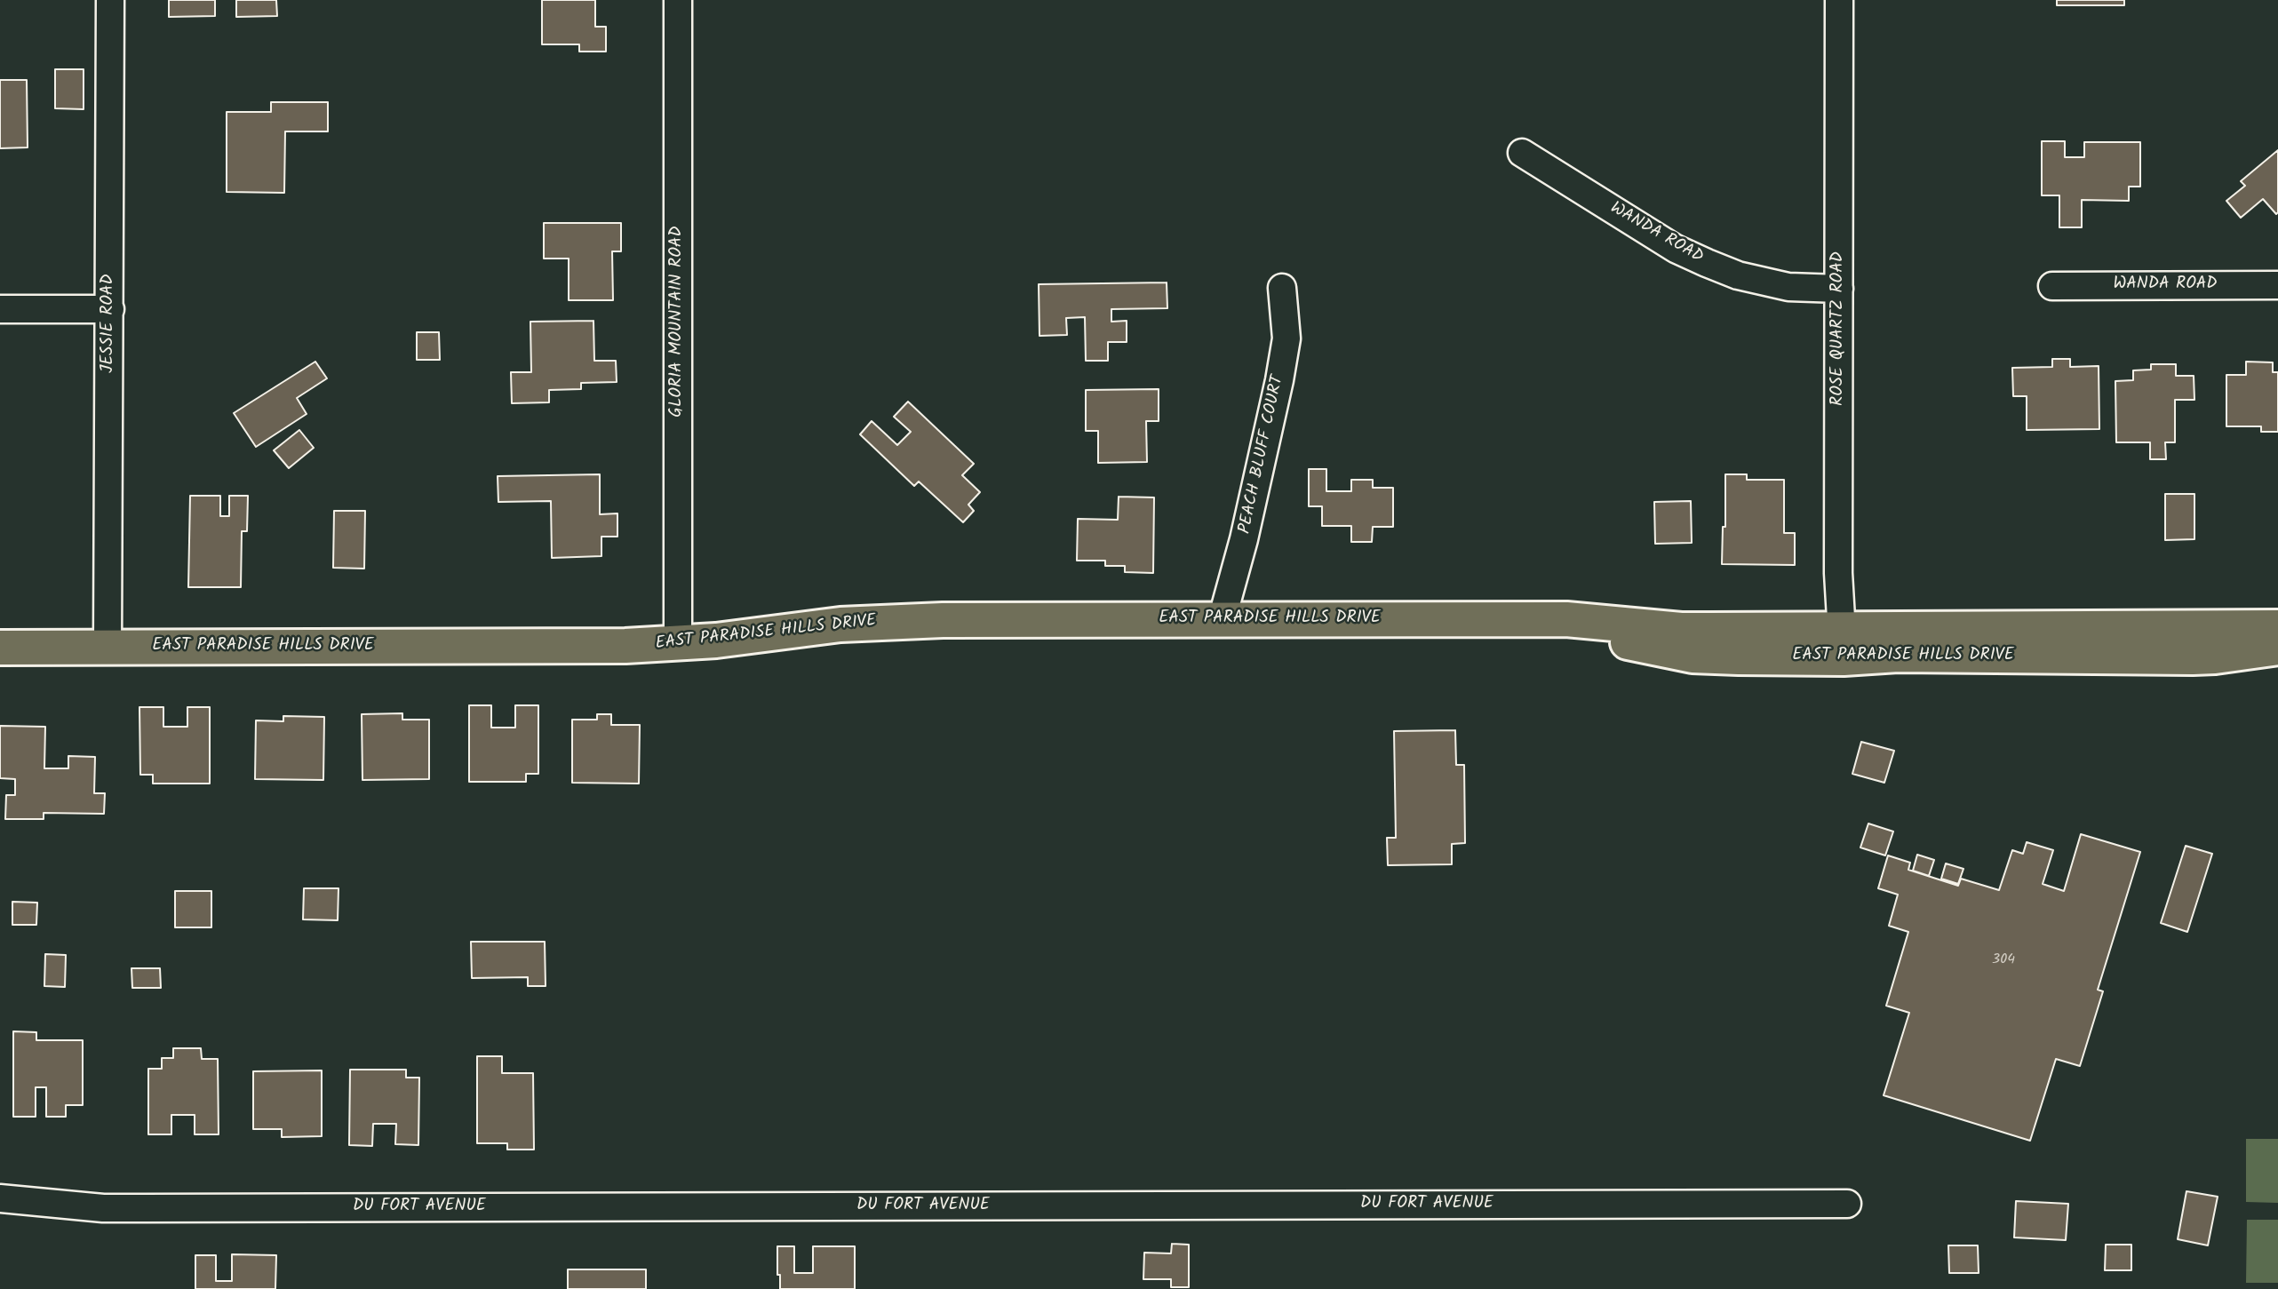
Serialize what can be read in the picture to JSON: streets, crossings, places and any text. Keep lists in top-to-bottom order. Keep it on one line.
{"streets":{"main road":["EAST PARADISE HILLS DRIVE"],"street":["WANDA ROAD","GLORIA MOUNTAIN ROAD","JESSIE ROAD","ROSE QUARTZ ROAD","PEACH BLUFF COURT","DU FORT AVENUE"]},"crossings":[["WANDA ROAD","ROSE QUARTZ ROAD"],["GLORIA MOUNTAIN ROAD","EAST PARADISE HILLS DRIVE"],["JESSIE ROAD","EAST PARADISE HILLS DRIVE"],["ROSE QUARTZ ROAD","EAST PARADISE HILLS DRIVE"],["PEACH BLUFF COURT","EAST PARADISE HILLS DRIVE"]],"house_numbers":["304"]}
